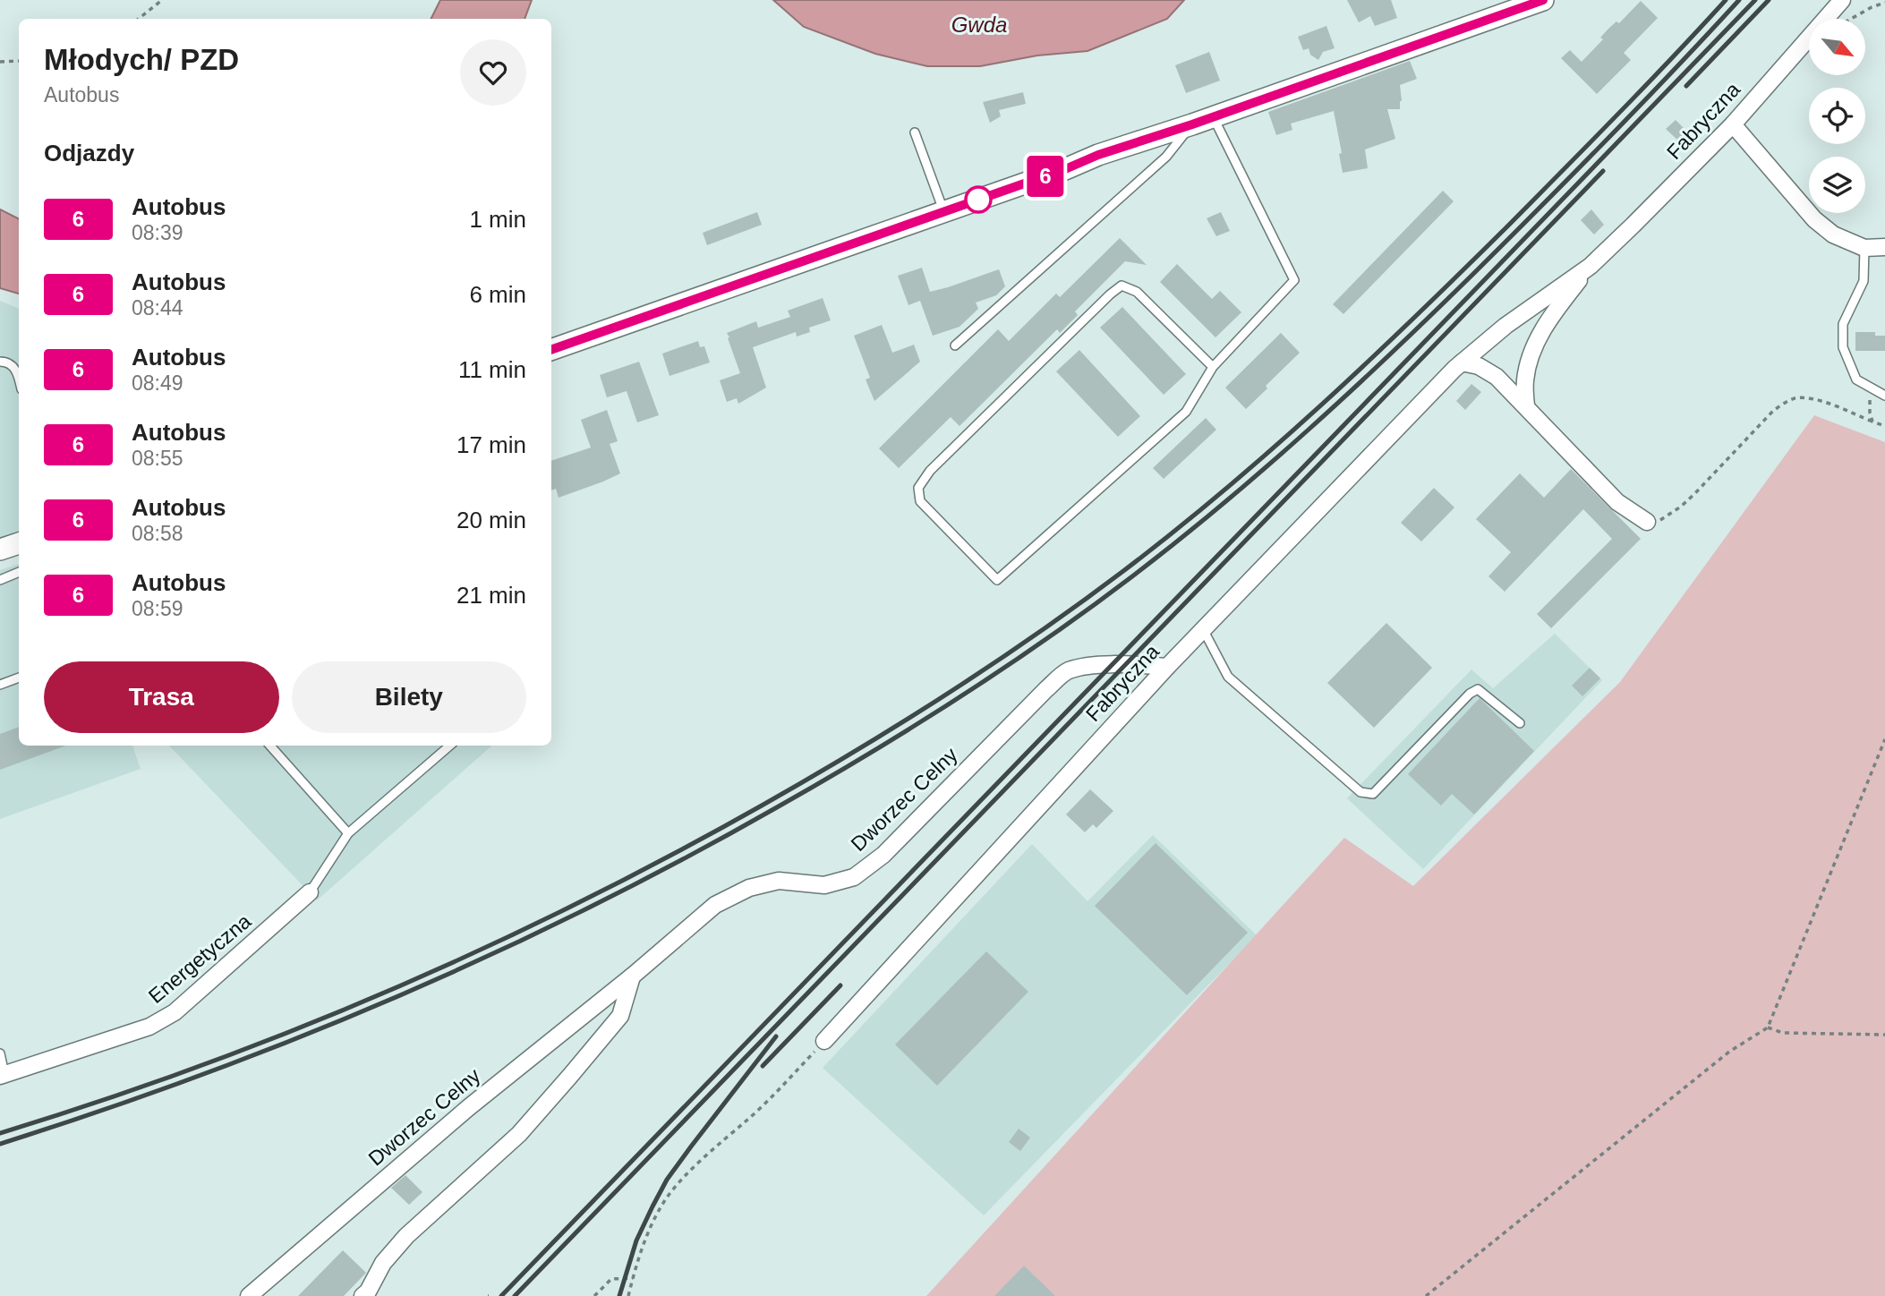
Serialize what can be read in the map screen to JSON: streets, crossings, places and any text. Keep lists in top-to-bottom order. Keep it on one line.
{"streets":{"street":["Fabryczna","Dworzec Celny","Energetyczna"]},"crossings":[["Fabryczna","Dworzec Celny"]],"water":["Gwda"],"lines":["bus line 6"],"north":"bottom right","page":{"on_map":"6","heading":[["Młodych/ PZD","Autobus"],"Odjazdy"],"list":[{"mark":"6","name":"Autobus","note":"08:39","value":"1 min"},{"mark":"6","name":"Autobus","note":"08:44","value":"6 min"},{"mark":"6","name":"Autobus","note":"08:49","value":"11 min"},{"mark":"6","name":"Autobus","note":"08:55","value":"17 min"},{"mark":"6","name":"Autobus","note":"08:58","value":"20 min"},{"mark":"6","name":"Autobus","note":"08:59","value":"21 min"}],"buttons":["Trasa","Bilety"]}}
